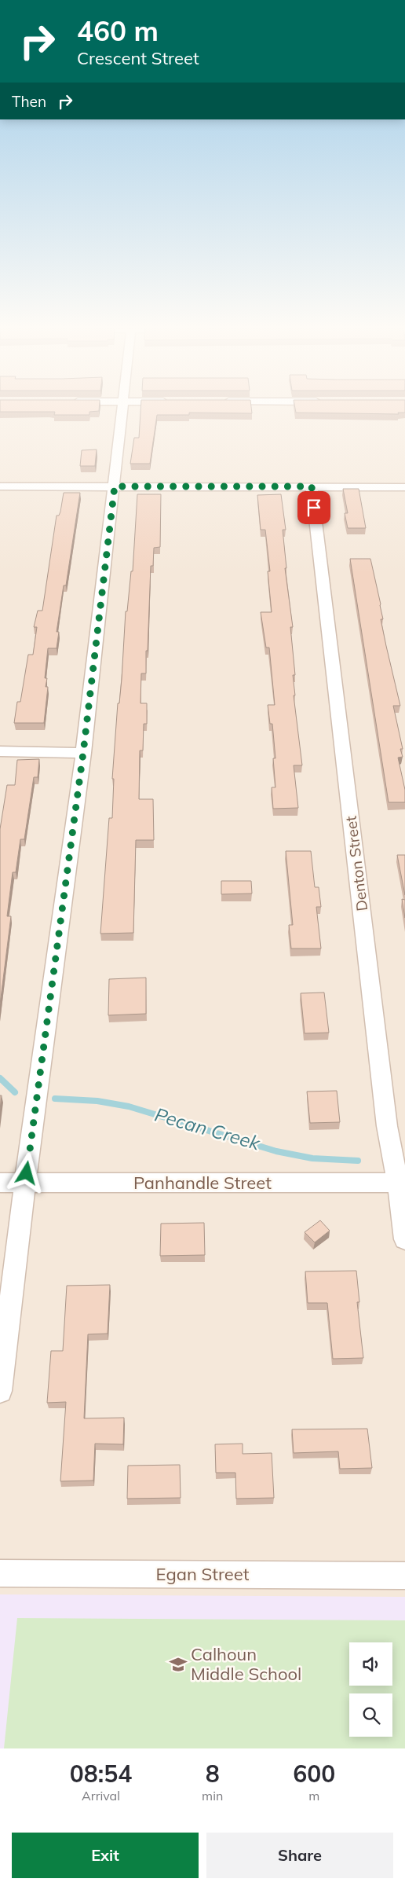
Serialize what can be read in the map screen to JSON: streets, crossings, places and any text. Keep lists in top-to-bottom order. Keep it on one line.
{"streets":{"street":["Denton Street","Panhandle Street","Egan Street"]},"crossings":[["Denton Street","Panhandle Street"]],"water":["Pecan Creek"],"places":{"school or university":["Calhoun Middle School"]},"page":{"turn":["460 m","Crescent Street"],"then":"Then","eta":["08:54","Arrival","8","min","600","m"],"buttons":["Exit","Share"]}}
